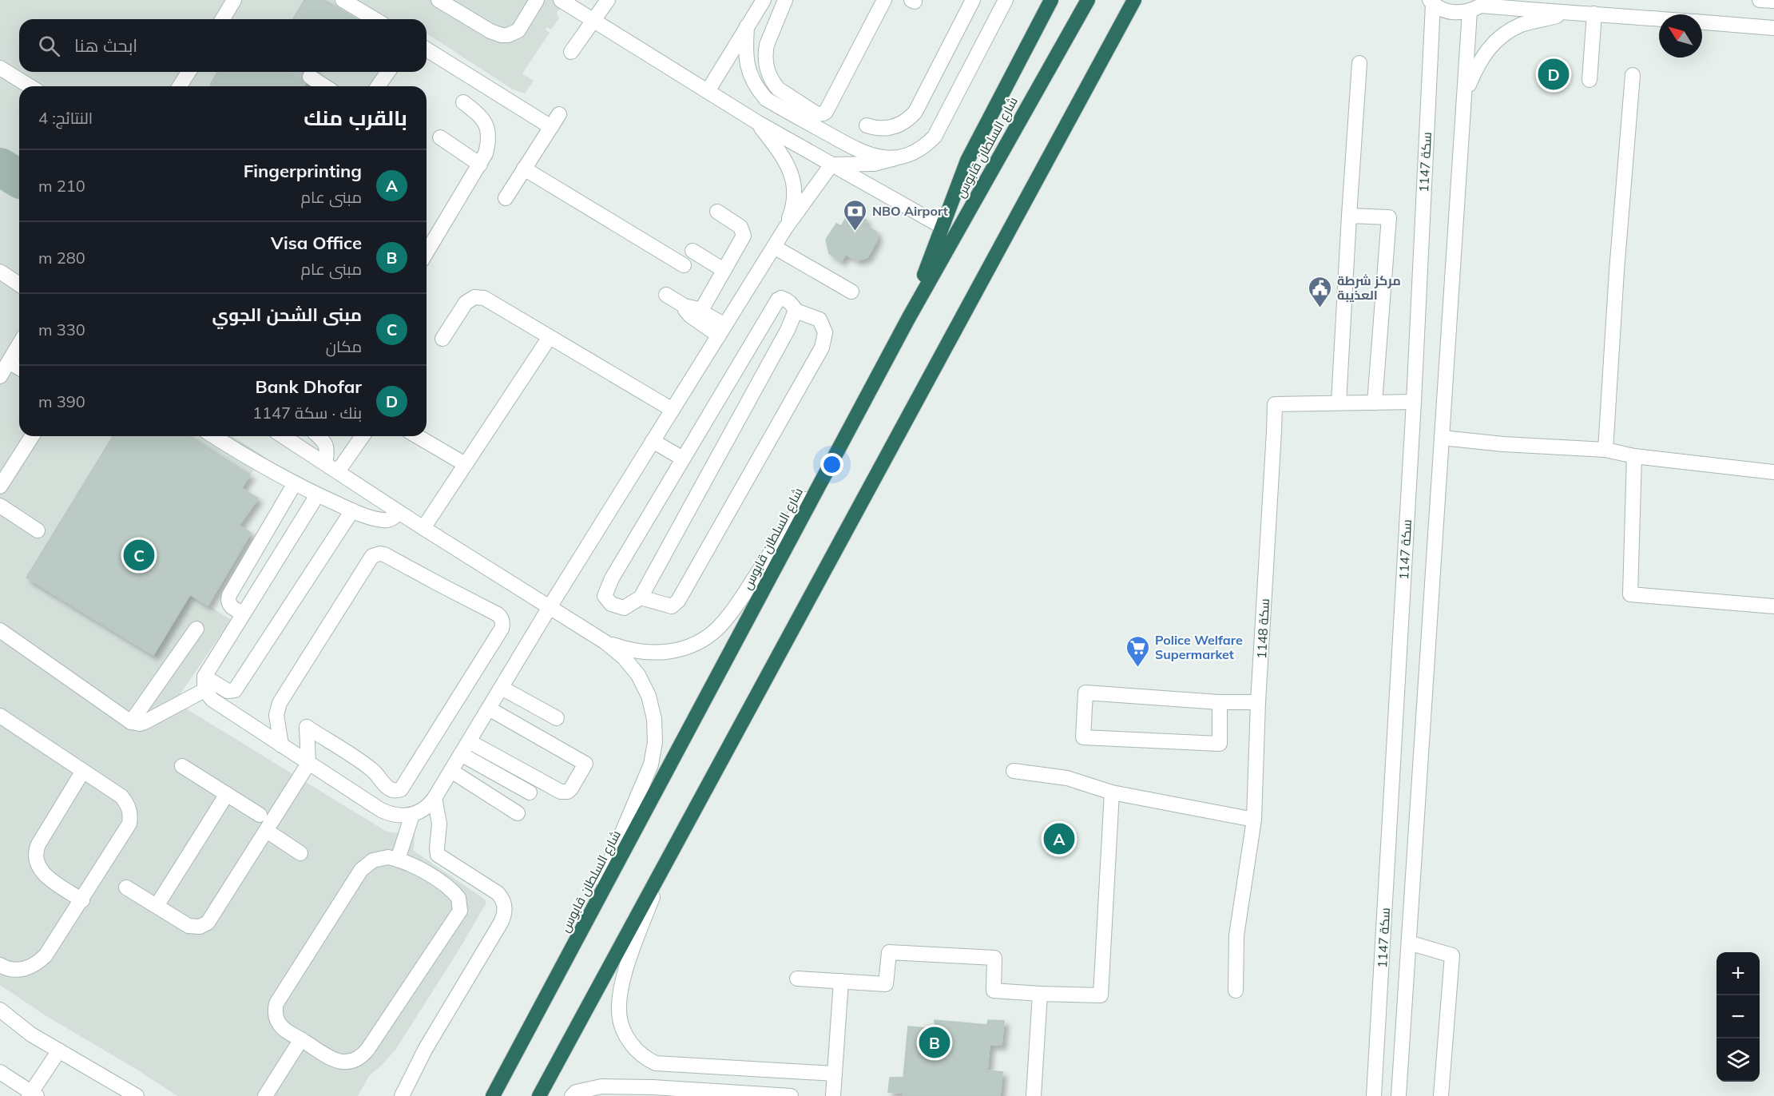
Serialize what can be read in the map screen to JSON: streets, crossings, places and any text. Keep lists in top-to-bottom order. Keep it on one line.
{"streets":{"highway":["شارع السلطان قابوس"],"street":["سكة 1147","سكة 1148"]},"crossings":[["سكة 1147","سكة 1148"]],"places":{"bank":["NBO Airport"],"public building":["مركز شرطة العذيبة"],"supermarket":["Police Welfare Supermarket"]},"north":"top left","page":{"search":"ابحث هنا","pins":["D","C","A","B"],"heading":["بالقرب منك","النتائج: 4"],"list":[{"mark":"A","name":"Fingerprinting","note":"مبنى عام","value":"210 m"},{"mark":"B","name":"Visa Office","note":"مبنى عام","value":"280 m"},{"mark":"C","name":"مبنى الشحن الجوي","note":"مكان","value":"330 m"},{"mark":"D","name":"Bank Dhofar","note":"بنك · سكة 1147","value":"390 m"}],"map_buttons":["+","−"]}}
